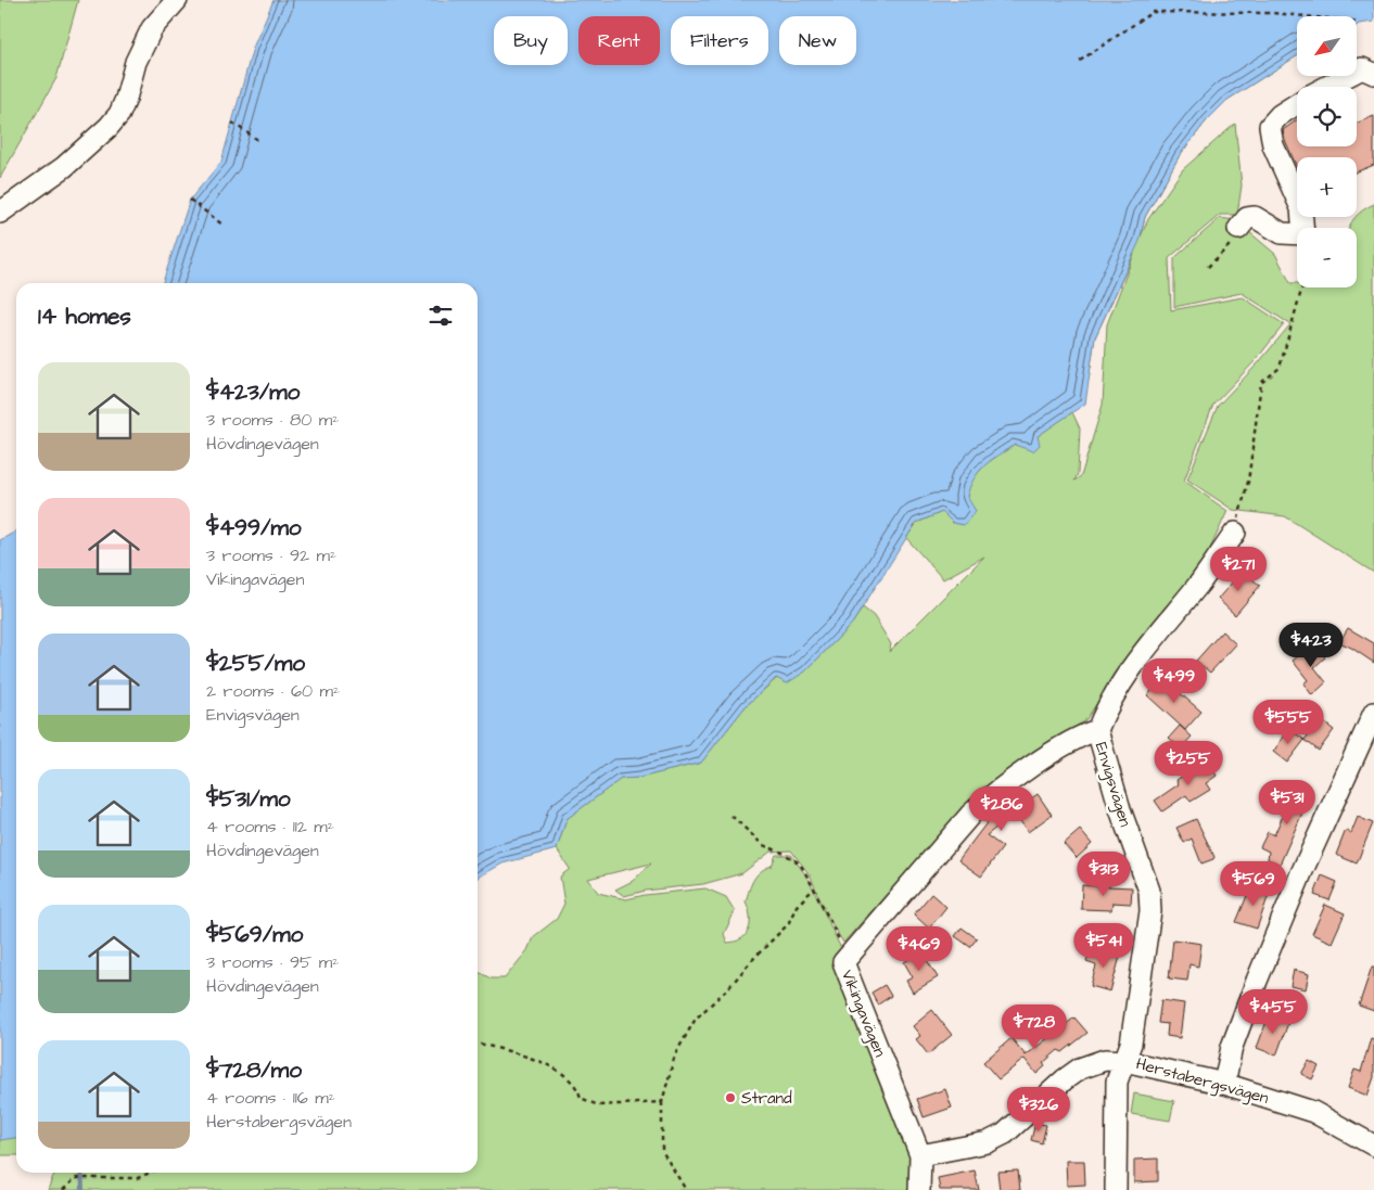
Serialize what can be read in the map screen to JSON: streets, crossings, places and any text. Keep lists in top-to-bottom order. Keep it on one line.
{"streets":{"street":["Envigsvägen","Vikingavägen","Herstabergsvägen"]},"crossings":[["Envigsvägen","Vikingavägen"],["Envigsvägen","Herstabergsvägen"],["Vikingavägen","Herstabergsvägen"]],"places":["Strand"],"north":"bottom left","page":{"map_buttons":["+","−"],"chip":["Buy","Rent","Filters","New"],"heading":"14 homes","list":[{"name":"$423/mo","note":"3 rooms · 80 m² · Hövdingevägen"},{"name":"$499/mo","note":"3 rooms · 92 m² · Vikingavägen"},{"name":"$255/mo","note":"2 rooms · 60 m² · Envigsvägen"},{"name":"$531/mo","note":"4 rooms · 112 m² · Hövdingevägen"},{"name":"$569/mo","note":"3 rooms · 95 m² · Hövdingevägen"},{"name":"$728/mo","note":"4 rooms · 116 m² · Herstabergsvägen"}],"price":["$271","$423","$499","$555","$255","$531","$286","$313","$569","$541","$469","$455","$728","$326"]}}
